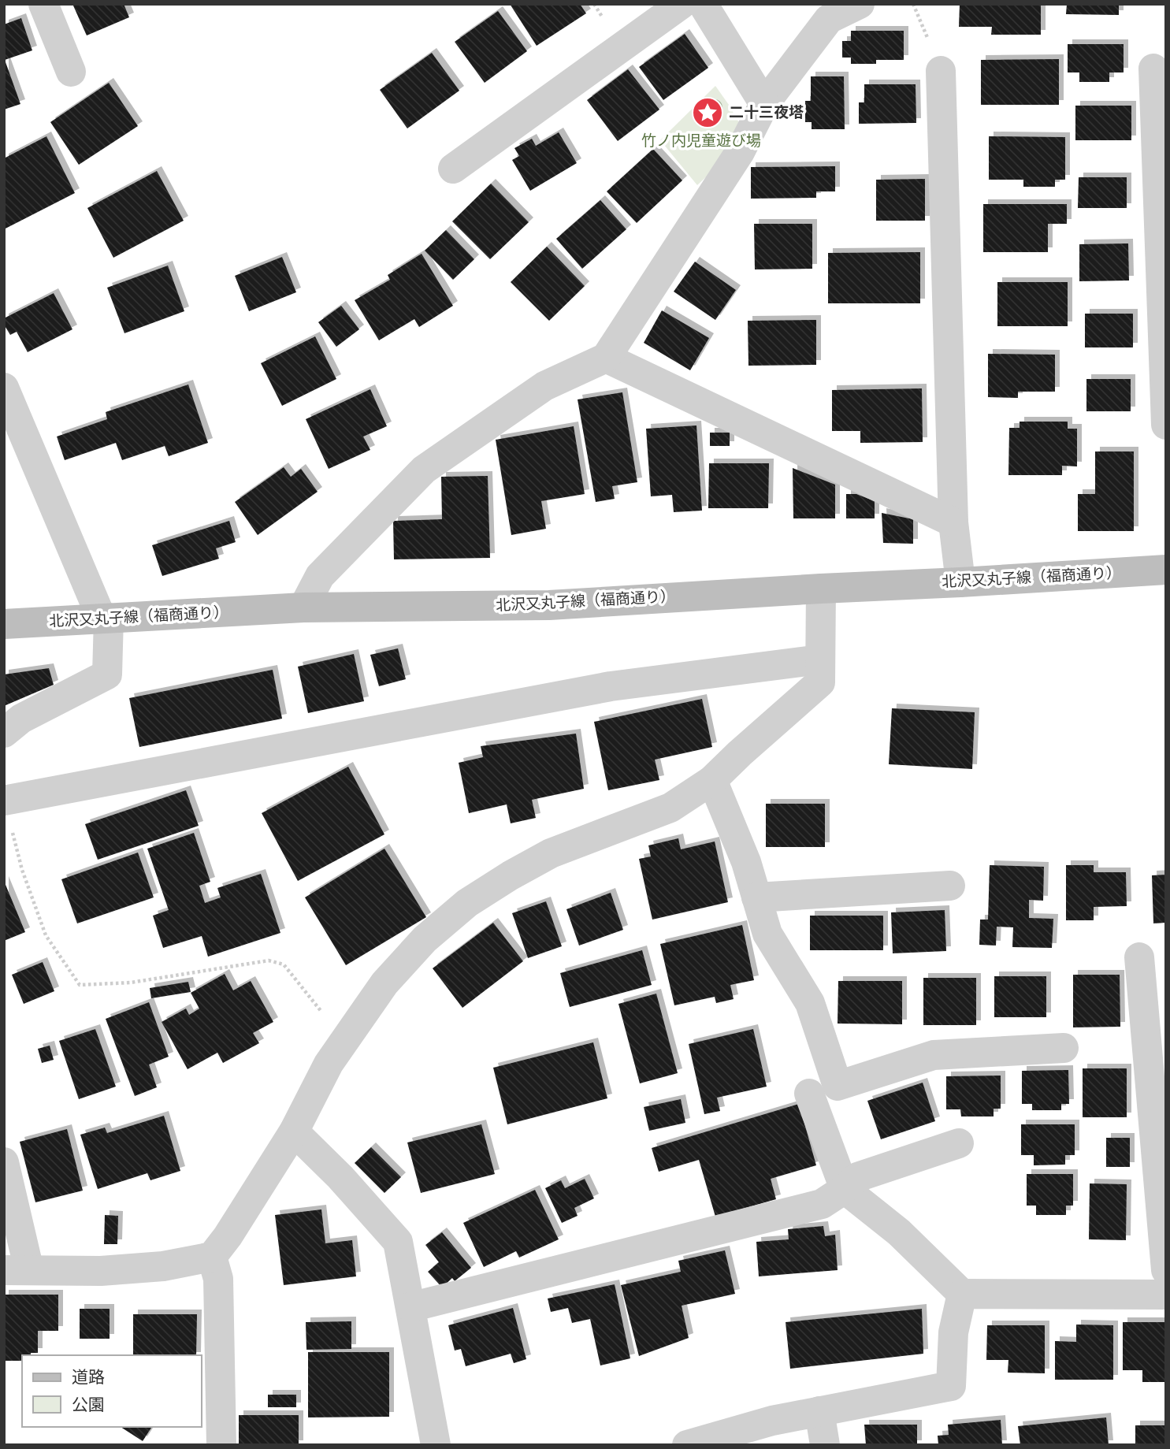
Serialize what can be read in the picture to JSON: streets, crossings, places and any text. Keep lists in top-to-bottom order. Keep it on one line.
{"streets":{"street":["北沢又丸子線（福商通り）"]},"parks":["竹ノ内児童遊び場"],"places":{"place":["二十三夜塔"]},"legend":["道路","公園"]}
